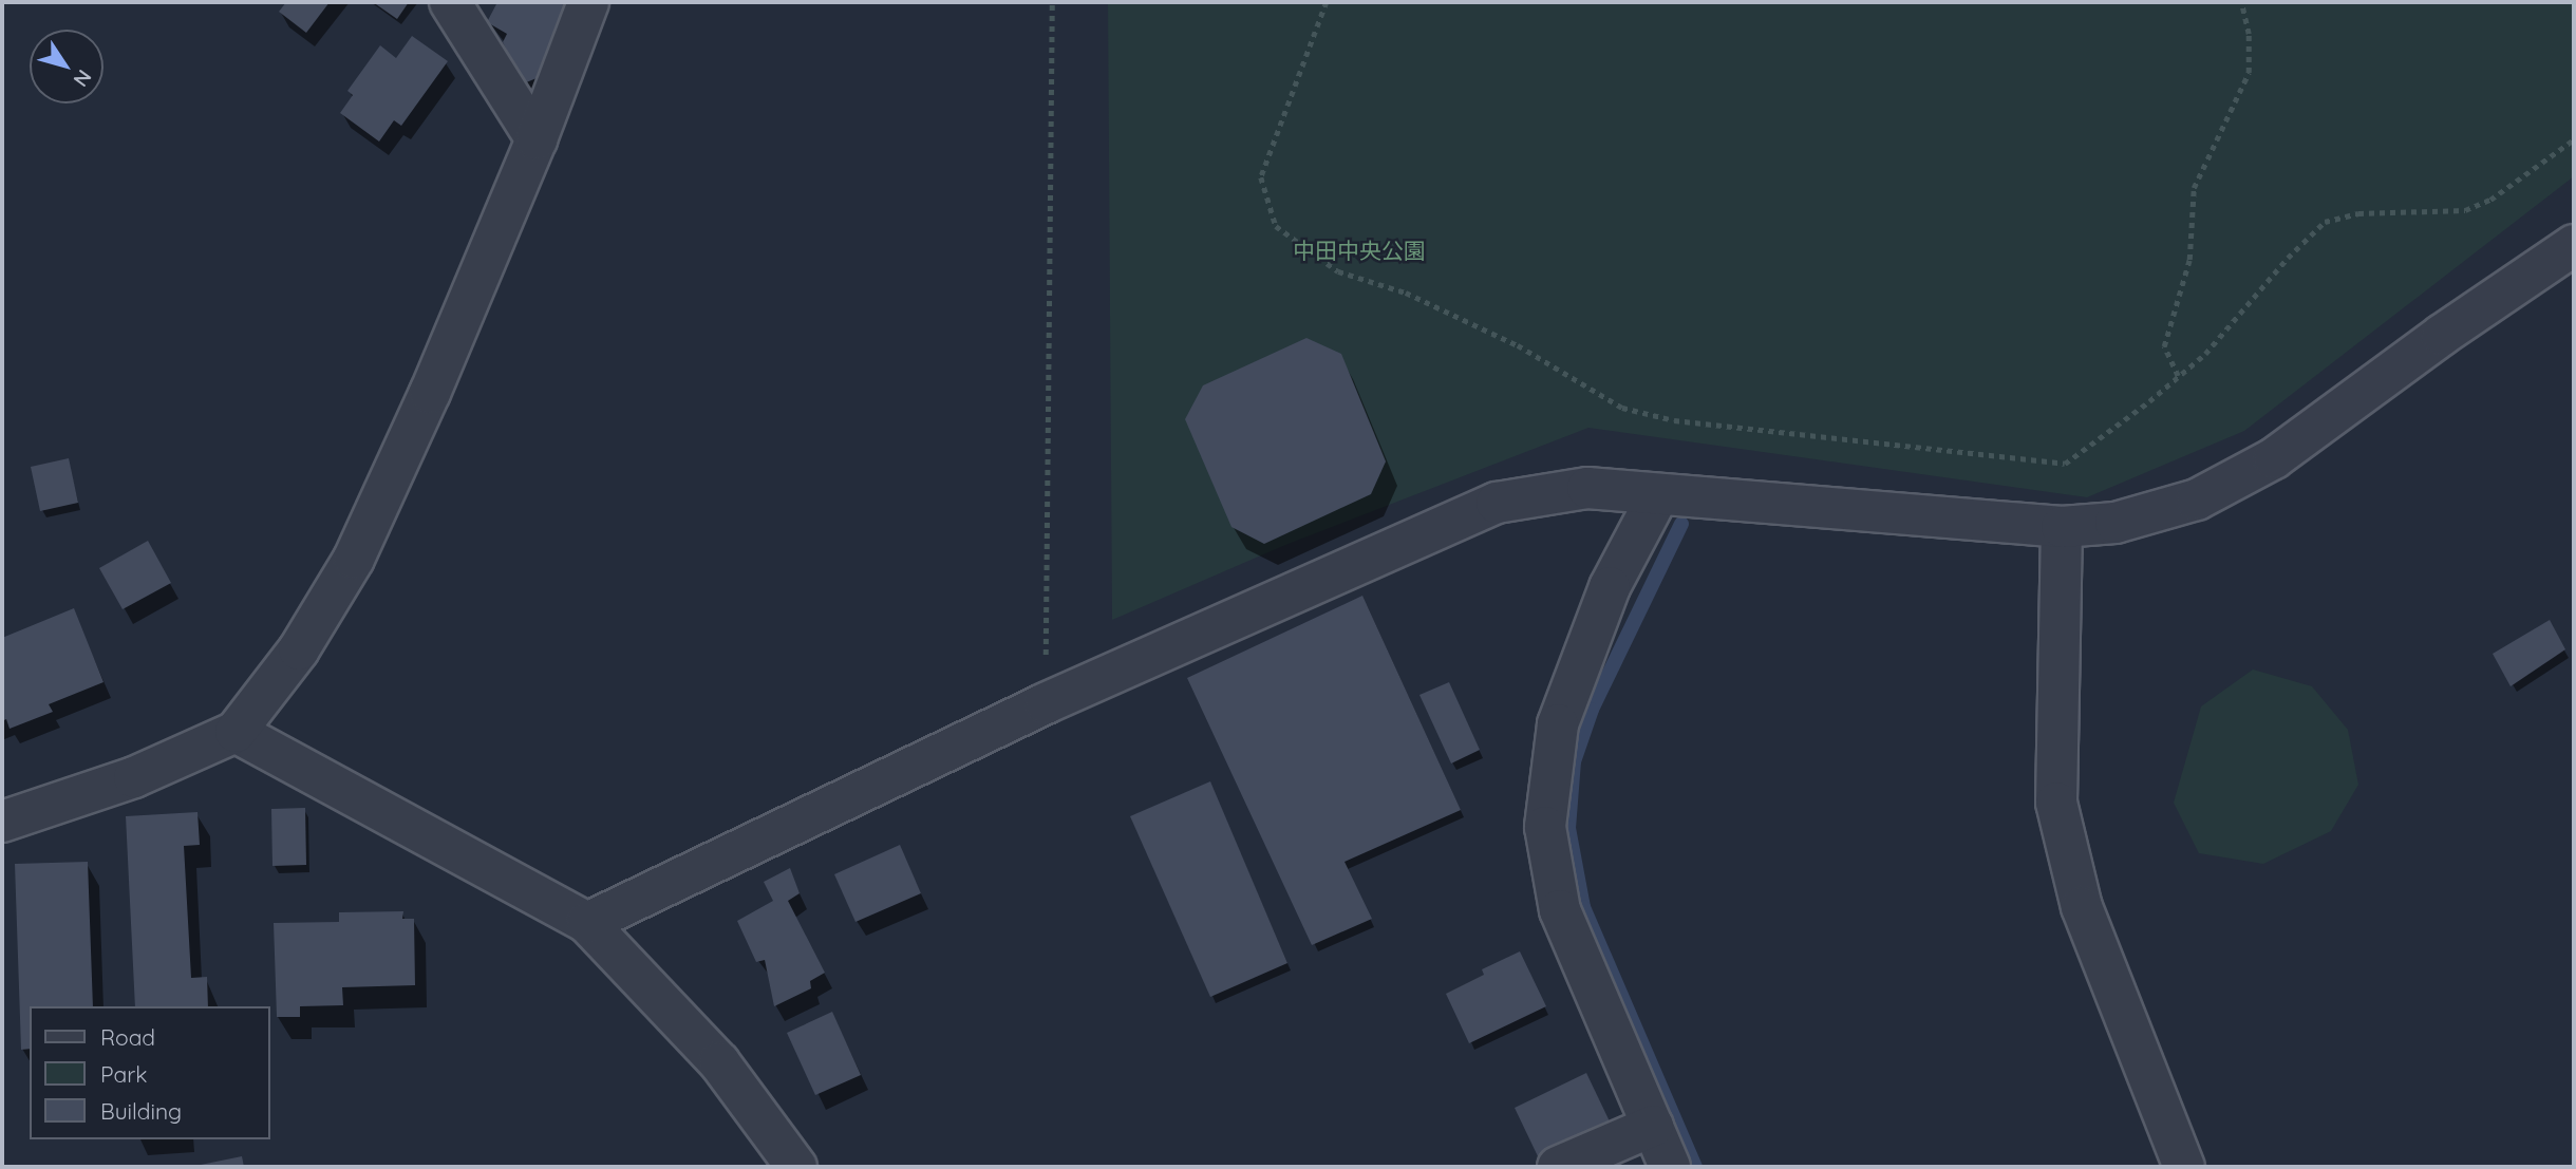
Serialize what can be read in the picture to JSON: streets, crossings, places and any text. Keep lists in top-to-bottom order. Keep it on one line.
{"parks":["中田中央公園"],"legend":["Road","Park","Building"],"north":"bottom right"}
